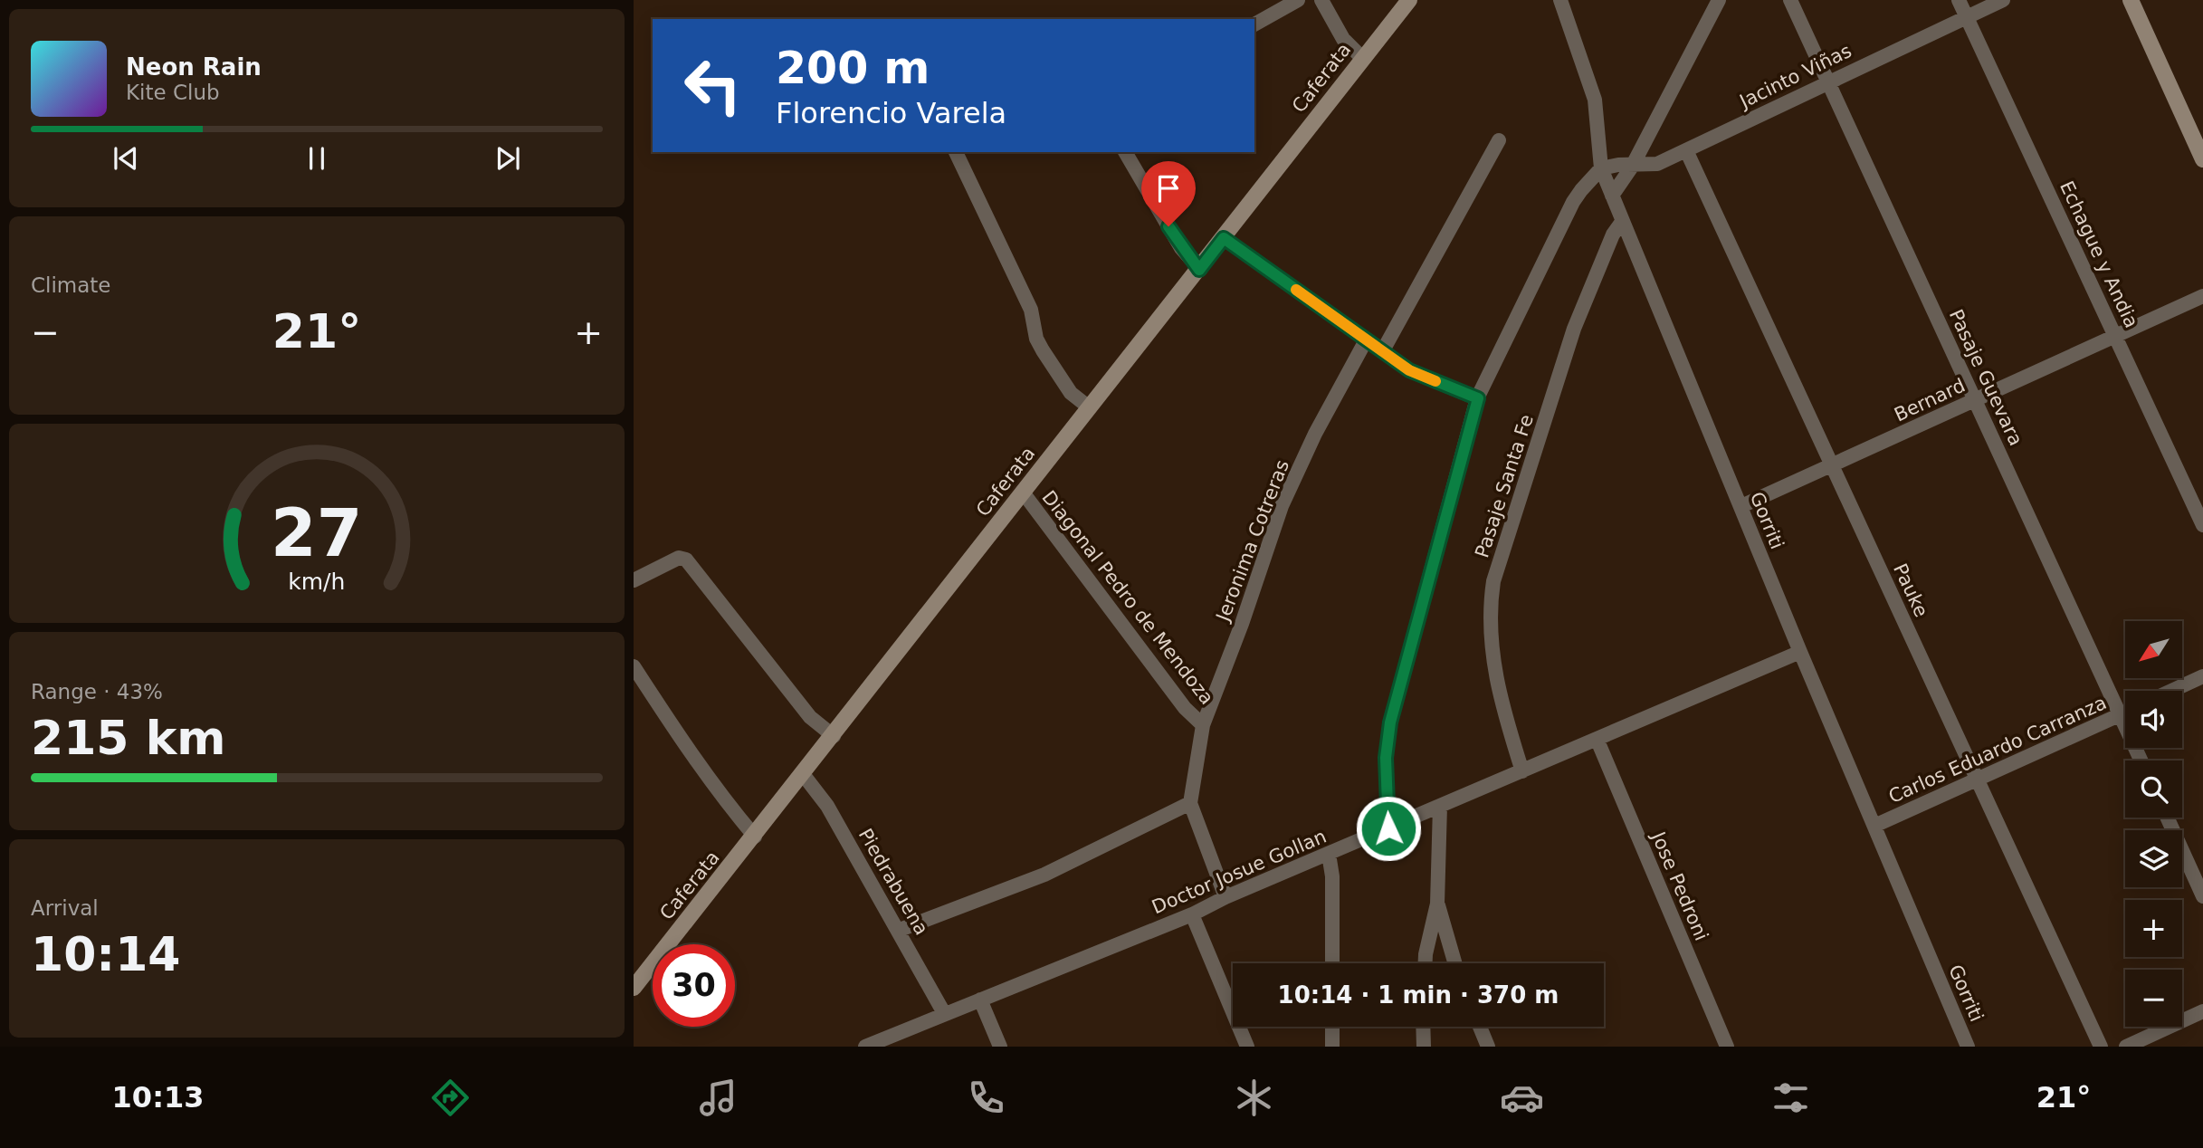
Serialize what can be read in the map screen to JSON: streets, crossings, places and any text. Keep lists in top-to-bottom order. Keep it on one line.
{"streets":{"street":["Jacinto Viñas","Caferata","Echague y Andia","Pasaje Guevara","Bernard","Pasaje Santa Fe","Gorriti","Jeronima Cotreras","Pauke","Diagonal Pedro de Mendoza","Carlos Eduardo Carranza","Doctor Josue Gollan","Piedrabuena","Jose Pedroni"]},"crossings":[["Jacinto Viñas","Echague y Andia"],["Jacinto Viñas","Pasaje Guevara"],["Jacinto Viñas","Gorriti"],["Jacinto Viñas","Pauke"],["Caferata","Diagonal Pedro de Mendoza"],["Caferata","Piedrabuena"],["Echague y Andia","Bernard"],["Pasaje Guevara","Bernard"],["Pasaje Guevara","Carlos Eduardo Carranza"],["Bernard","Gorriti"],["Bernard","Pauke"],["Pasaje Santa Fe","Gorriti"],["Pasaje Santa Fe","Doctor Josue Gollan"],["Gorriti","Carlos Eduardo Carranza"],["Gorriti","Doctor Josue Gollan"],["Jeronima Cotreras","Diagonal Pedro de Mendoza"],["Pauke","Carlos Eduardo Carranza"],["Doctor Josue Gollan","Piedrabuena"],["Doctor Josue Gollan","Jose Pedroni"]],"north":"bottom left","page":{"turn":["200 m","Florencio Varela"],"song":["Neon Rain","Kite Club"],"tile":["Climate",["Range · 43%","215 km"],["Arrival","10:14"]],"heat":["−","21°","+"],"map_buttons":["+","−"],"limit":"30","trip":"10:14 · 1 min · 370 m","tabs":["10:13","21°"],"gauge":["27","km/h"]}}
